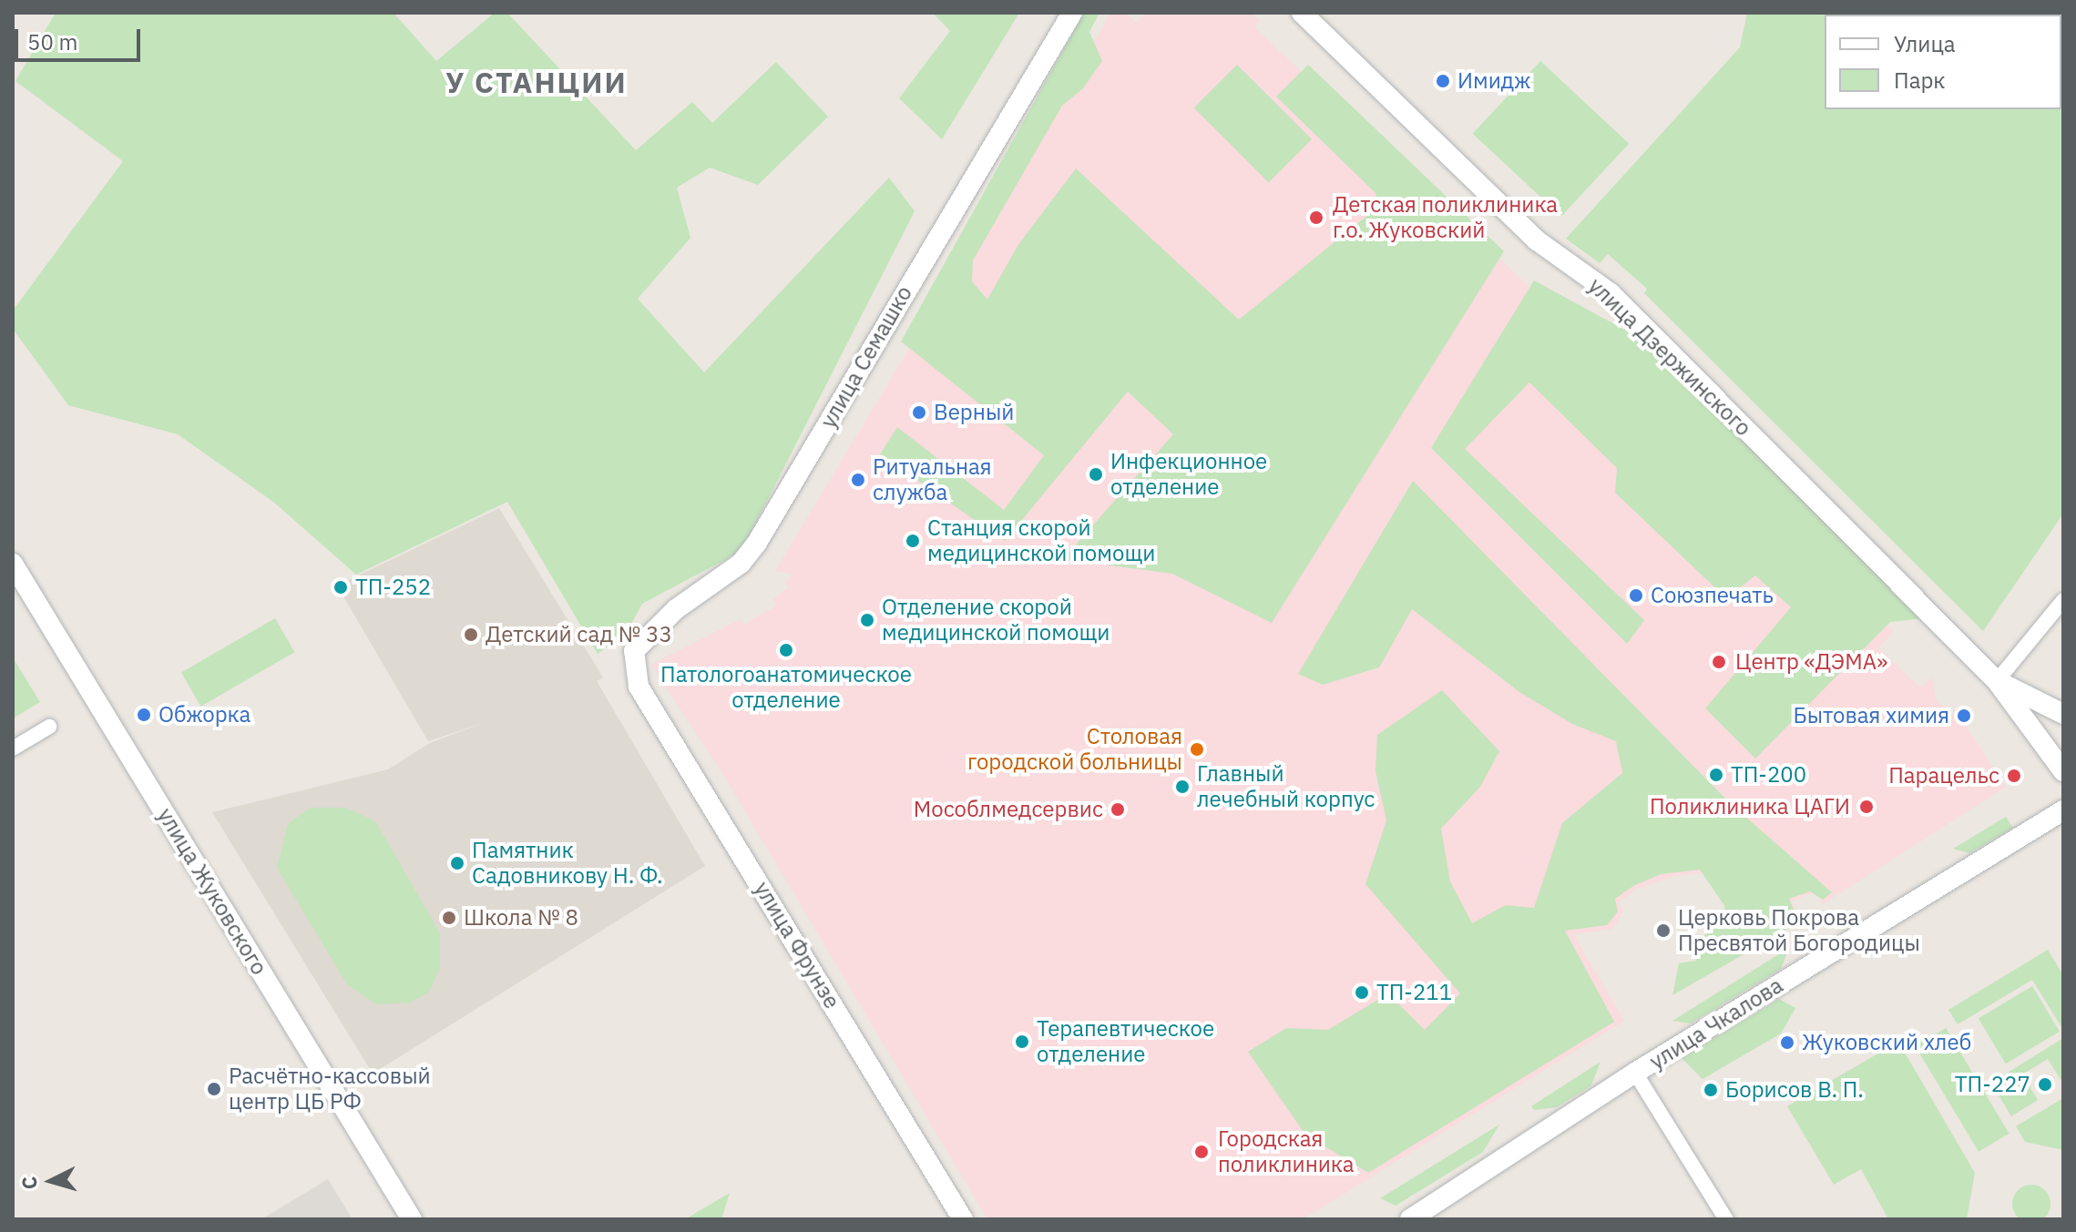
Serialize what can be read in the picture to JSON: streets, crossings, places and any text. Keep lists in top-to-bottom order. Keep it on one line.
{"streets":{"street":["улица Семашко","улица Дзержинского","улица Жуковского","улица Фрунзе","улица Чкалова"]},"crossings":[["улица Семашко","улица Фрунзе"]],"districts":["У СТАНЦИИ"],"places":["Имидж","Детская поликлиника г.о. Жуковский","Верный","Инфекционное отделение","Ритуальная служба","Станция скорой медицинской помощи","ТП-252","Союзпечать","Отделение скорой медицинской помощи","Детский сад № 33","Патологоанатомическое отделение","Центр «ДЭМА»","Обжорка","Бытовая химия","Столовая городской больницы","ТП-200","Парацельс","Главный лечебный корпус","Поликлиника ЦАГИ","Мособлмедсервис","Памятник Садовникову Н. Ф.","Школа № 8","Церковь Покрова Пресвятой Богородицы","ТП-211","Терапевтическое отделение","Жуковский хлеб","ТП-227","Расчётно-кассовый центр ЦБ РФ","Борисов В. П.","Городская поликлиника"],"legend":["Улица","Парк"],"scale_bar":"50 m","north":"left"}
